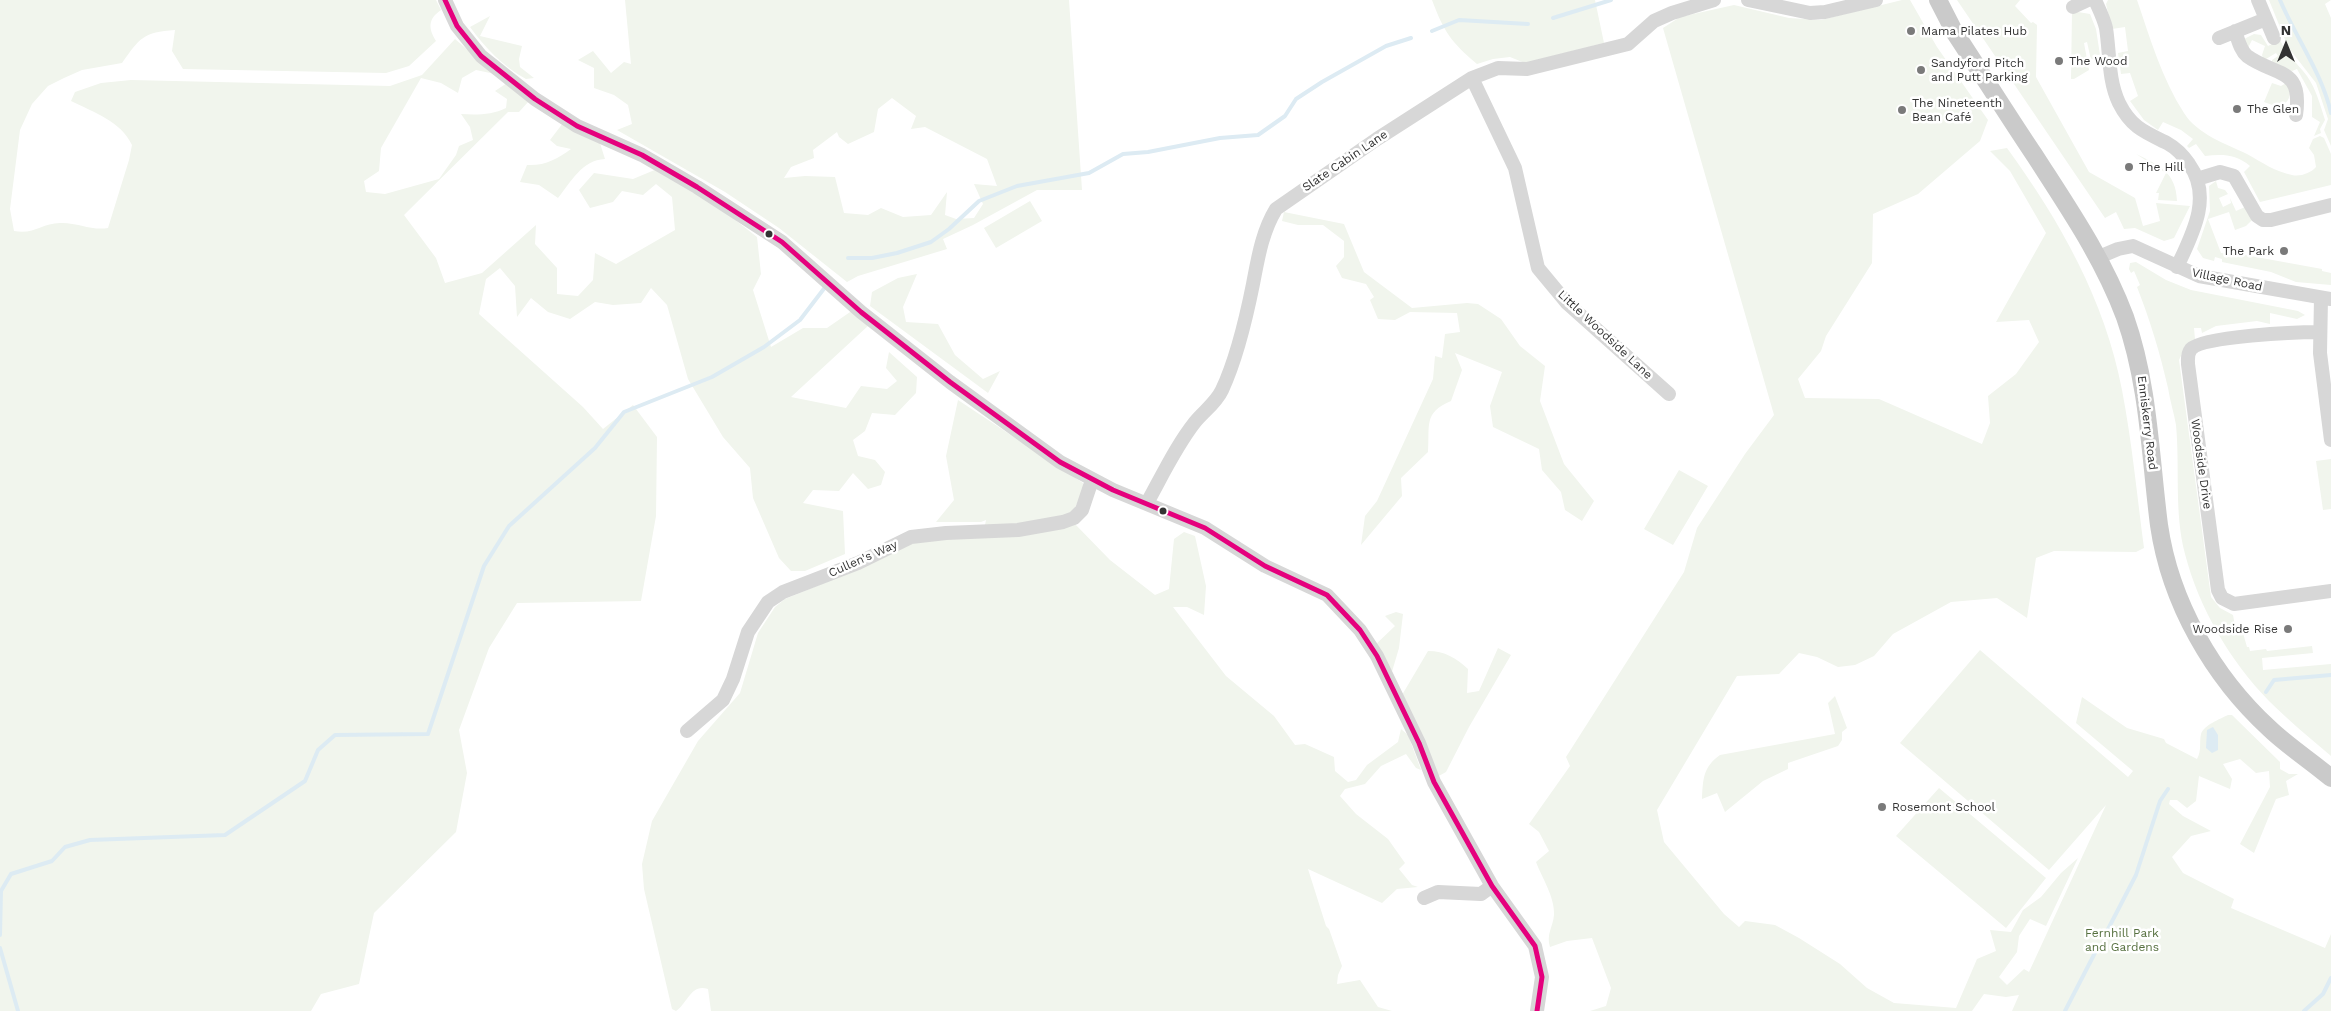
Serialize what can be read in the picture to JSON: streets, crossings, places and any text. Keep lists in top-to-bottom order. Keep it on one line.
{"streets":{"main road":["Enniskerry Road"],"street":["Slate Cabin Lane","Village Road","Little Woodside Lane","Woodside Drive","Cullen's Way"]},"crossings":[["Slate Cabin Lane","Little Woodside Lane"],["Village Road","Enniskerry Road"]],"parks":["Fernhill Park and Gardens"],"places":["Mama Pilates Hub","The Wood","Sandyford Pitch and Putt Parking","The Glen","The Nineteenth Bean Café","The Hill","The Park","Woodside Rise","Rosemont School"],"north":"top"}
